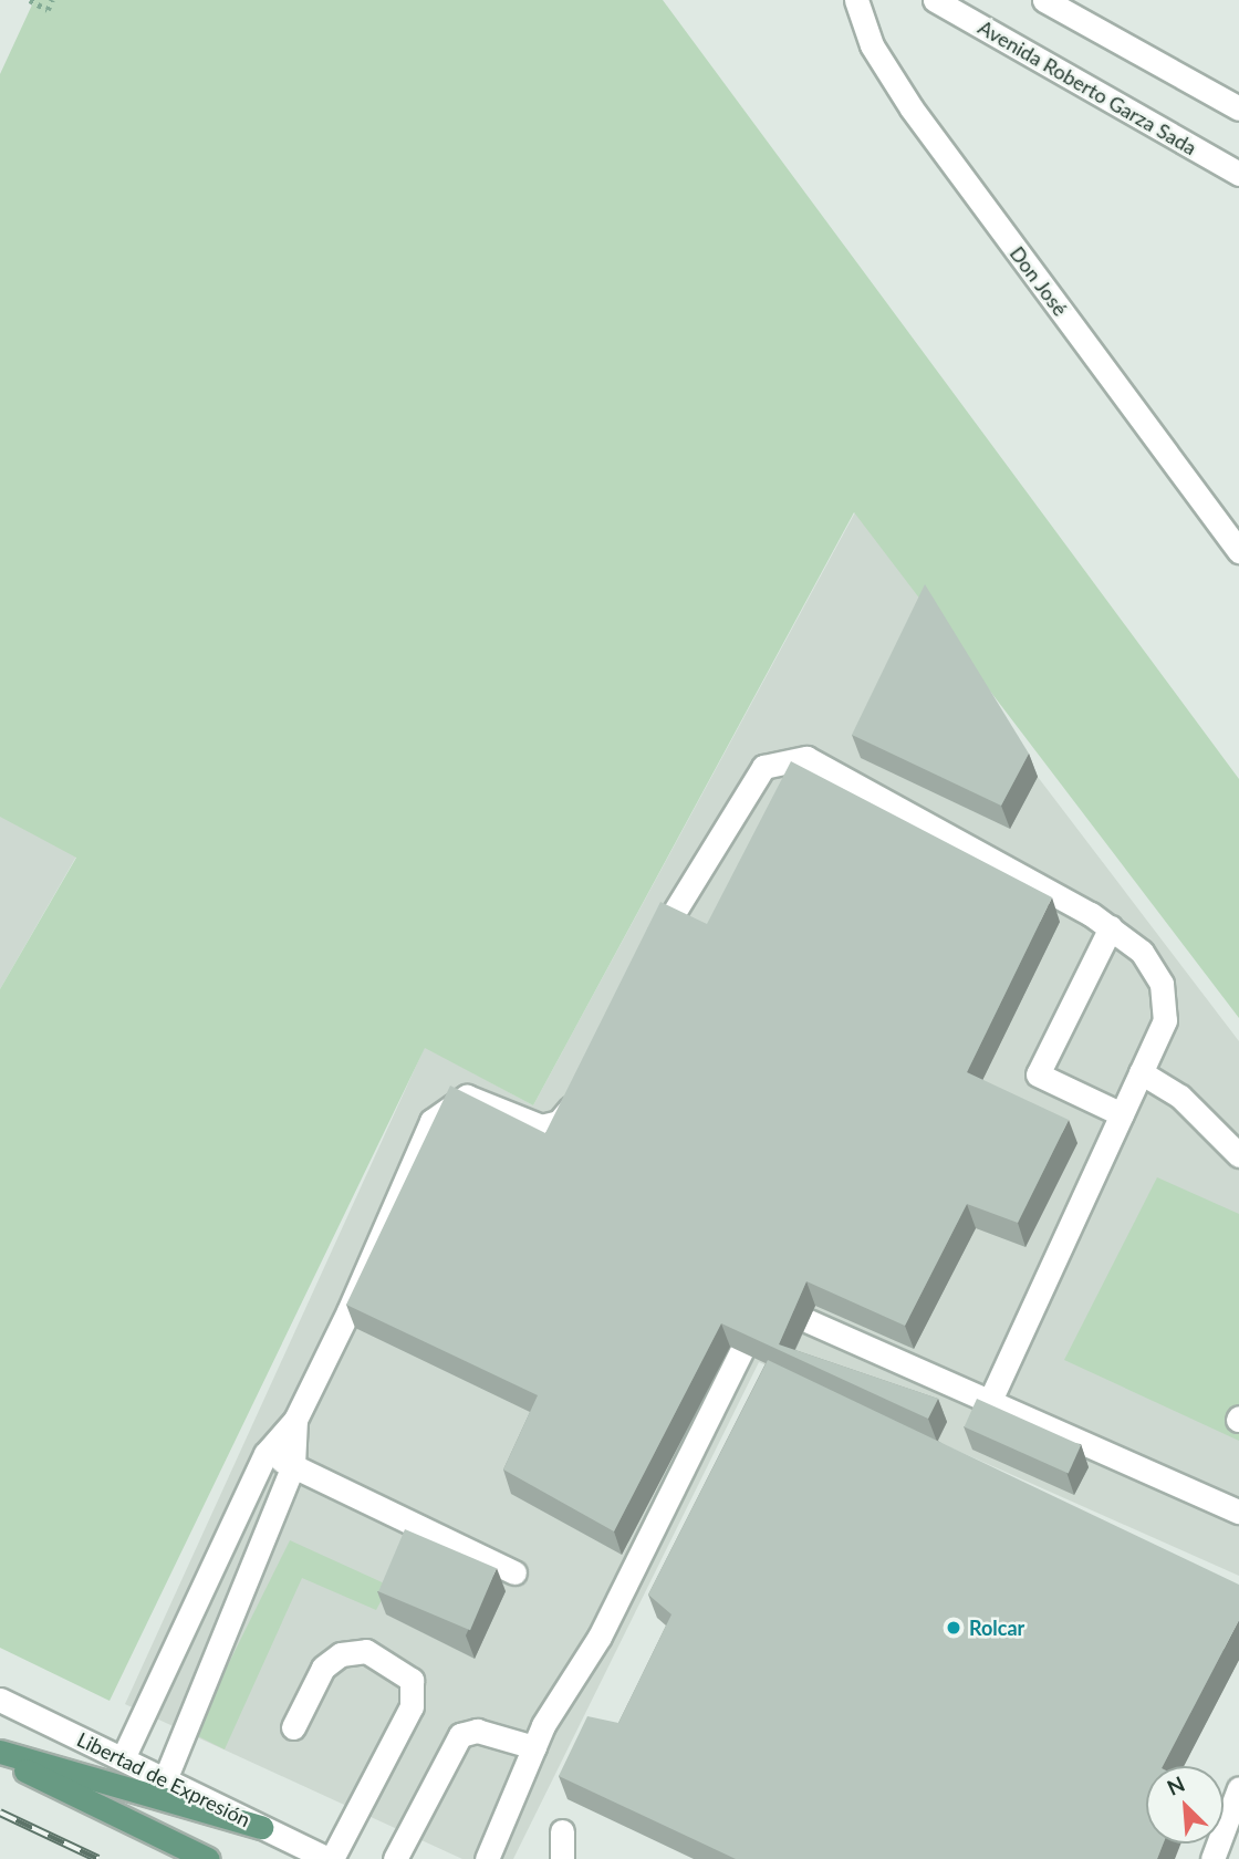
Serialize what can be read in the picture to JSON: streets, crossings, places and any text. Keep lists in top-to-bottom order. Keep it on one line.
{"streets":{"street":["Avenida Roberto Garza Sada","Don José","Libertad de Expresión"]},"places":["Rolcar"],"north":"top left"}
